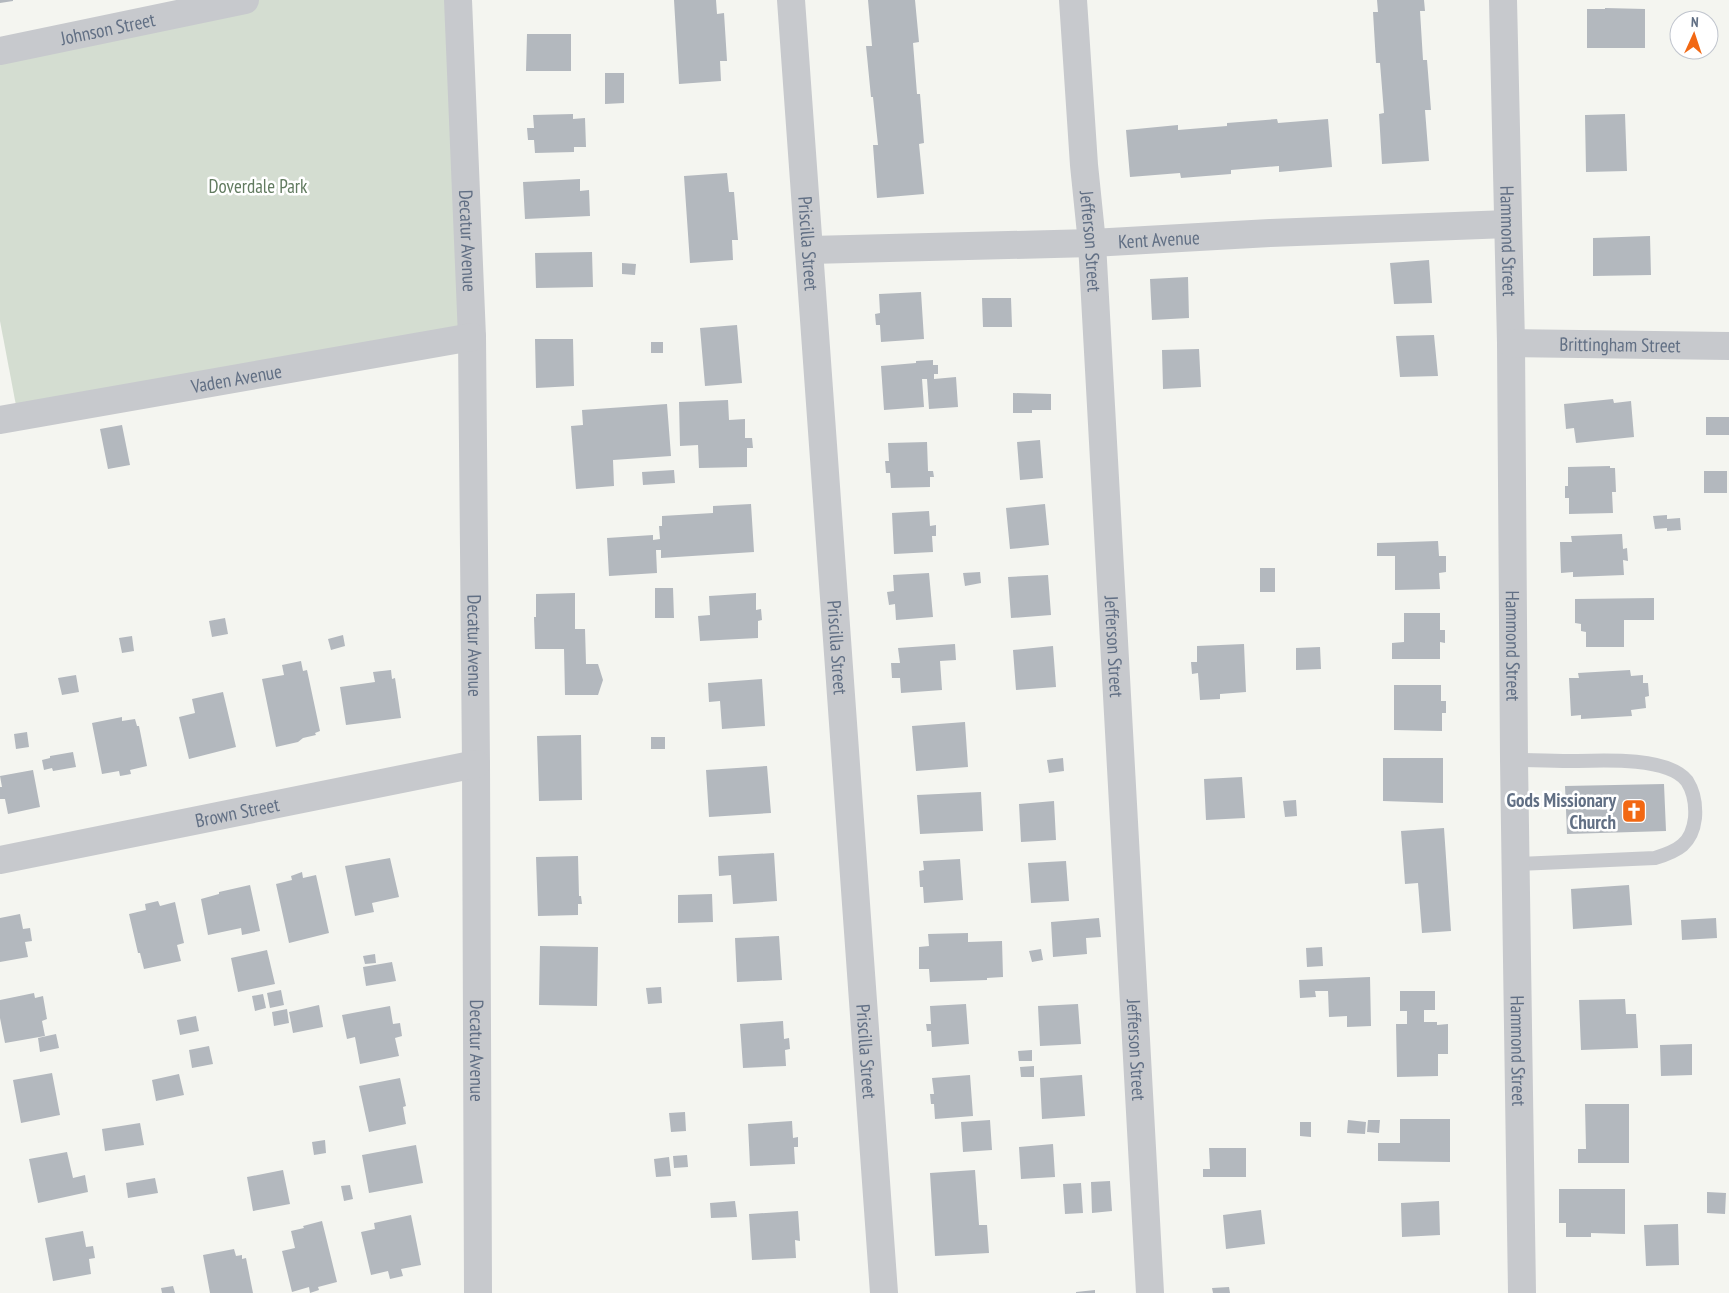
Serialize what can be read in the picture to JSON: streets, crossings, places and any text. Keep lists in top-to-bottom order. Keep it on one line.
{"streets":{"street":["Johnson Street","Kent Avenue","Decatur Avenue","Jefferson Street","Hammond Street","Priscilla Street","Brittingham Street","Vaden Avenue","Brown Street"]},"crossings":[["Kent Avenue","Jefferson Street"],["Kent Avenue","Hammond Street"],["Kent Avenue","Priscilla Street"],["Decatur Avenue","Vaden Avenue"],["Decatur Avenue","Brown Street"],["Hammond Street","Brittingham Street"]],"parks":["Doverdale Park"],"places":{"church":["Gods Missionary Church"]},"north":"top"}
